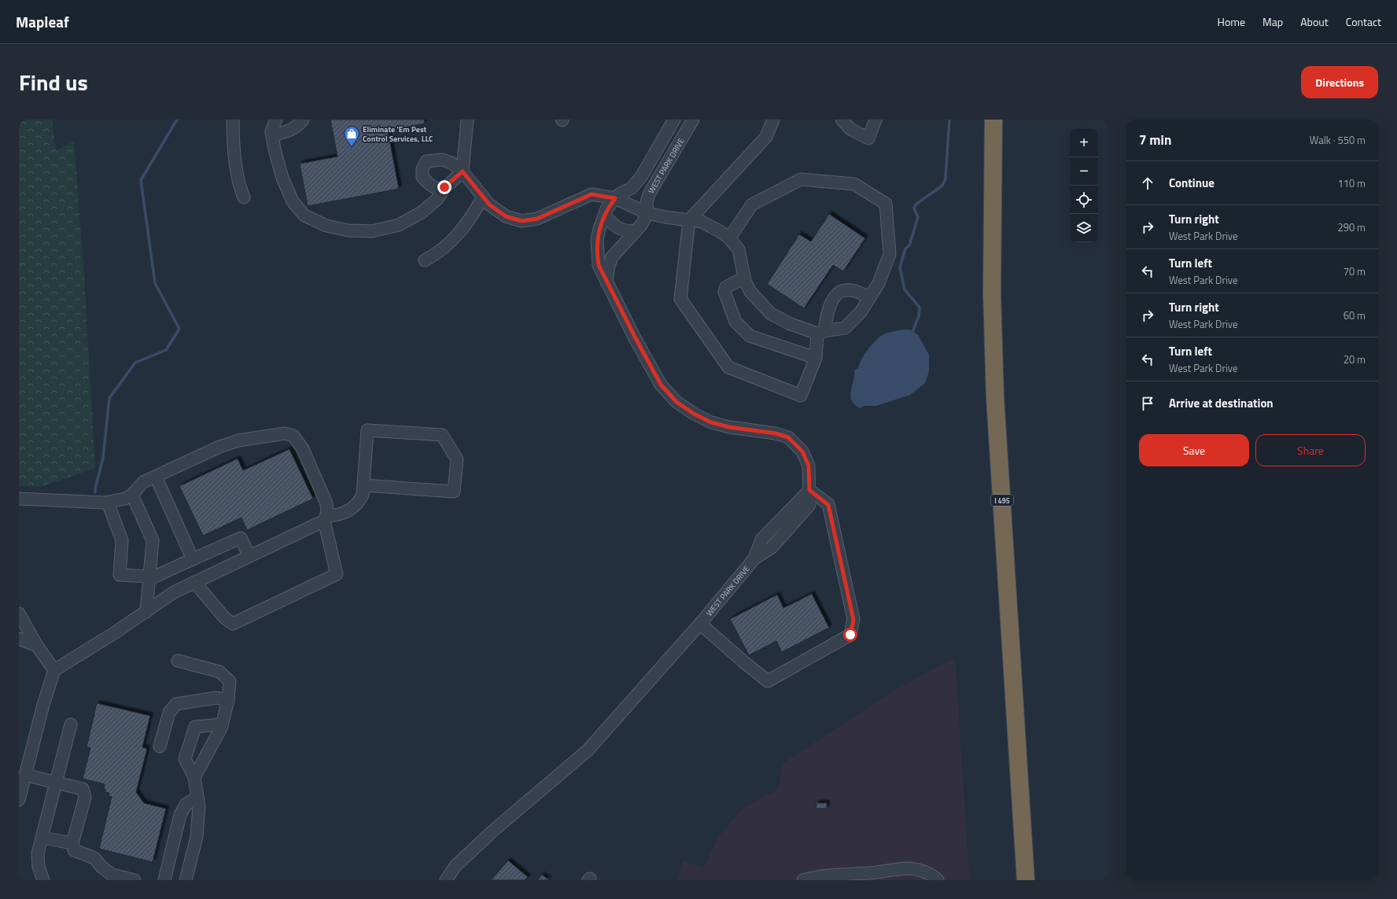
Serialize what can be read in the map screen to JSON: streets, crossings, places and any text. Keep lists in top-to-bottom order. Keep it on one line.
{"streets":{"highway":["I 495"],"street":["WEST PARK DRIVE"]},"places":{"shop":["Eliminate 'Em Pest Control Services, LLC"]},"page":{"header":"Mapleaf","nav":["Home","Map","About","Contact"],"title":"Find us","buttons":["Directions",["Save","Share"]],"heading":["7 min","Walk · 550 m"],"map_buttons":["+","−"],"list":[["Continue","110 m"],["Turn right","West Park Drive","290 m"],["Turn left","West Park Drive","70 m"],["Turn right","West Park Drive","60 m"],["Turn left","West Park Drive","20 m"],"Arrive at destination"]}}
